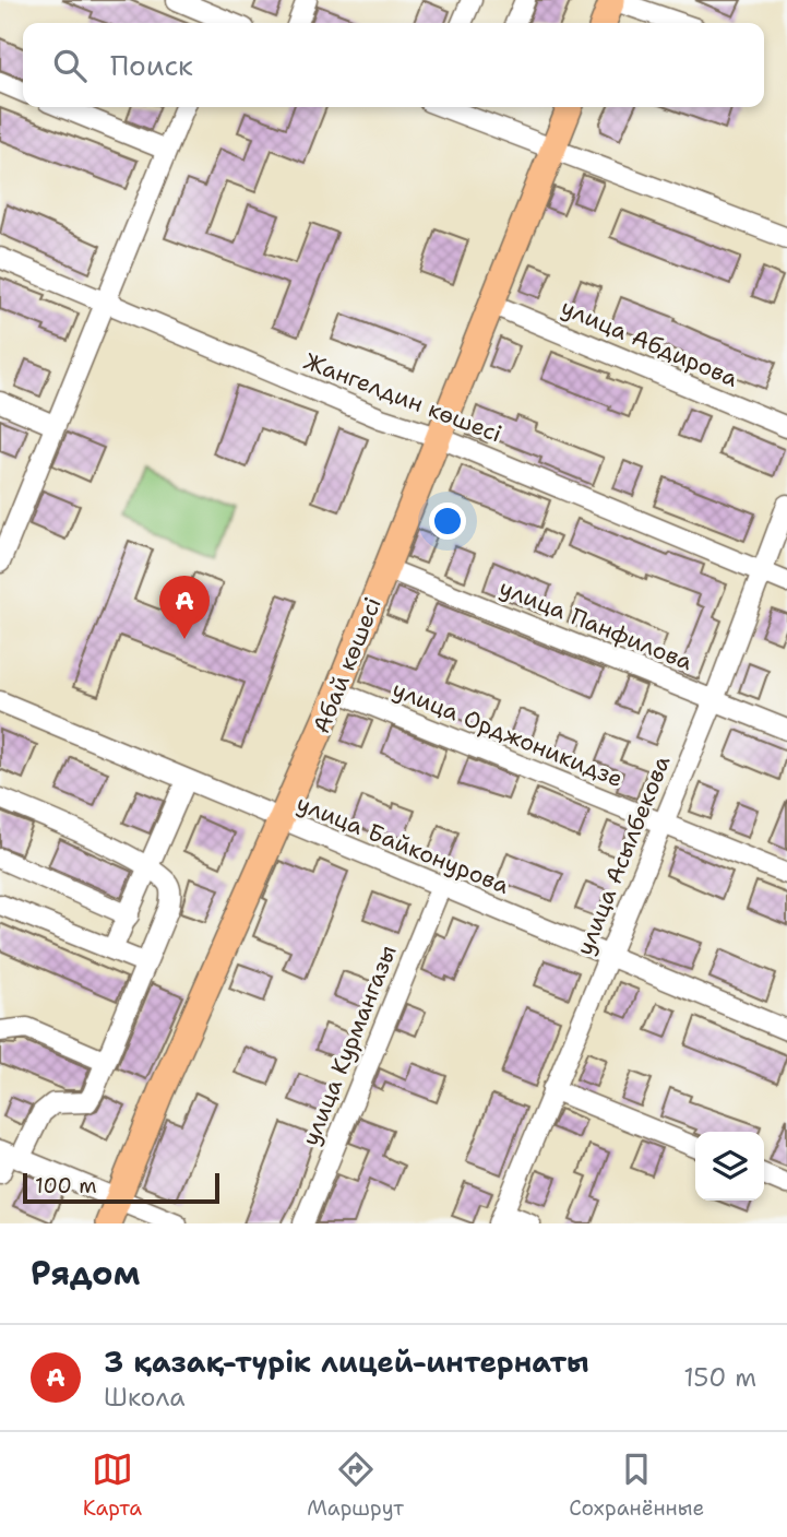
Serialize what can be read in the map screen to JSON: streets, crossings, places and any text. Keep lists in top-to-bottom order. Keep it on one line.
{"streets":{"main road":["Абай көшесі"],"street":["улица Абдирова","Жангелдин көшесі","улица Панфилова","улица Орджоникидзе","улица Байконурова","улица Асылбекова","улица Курмангазы"]},"crossings":[["улица Абдирова","Абай көшесі"],["Жангелдин көшесі","Абай көшесі"],["Жангелдин көшесі","улица Асылбекова"],["улица Панфилова","Абай көшесі"],["улица Панфилова","улица Асылбекова"],["Абай көшесі","улица Орджоникидзе"],["Абай көшесі","улица Байконурова"],["улица Орджоникидзе","улица Асылбекова"],["улица Байконурова","улица Асылбекова"],["улица Байконурова","улица Курмангазы"]],"scale_bar":"100 m","page":{"search":"Поиск","pins":"A","scale":"100 m","heading":"Рядом","list":[{"mark":"A","name":"3 қазақ-түрік лицей-интернаты","note":"Школа","value":"150 m"}],"nav":["Карта","Маршрут","Сохранённые"]}}
